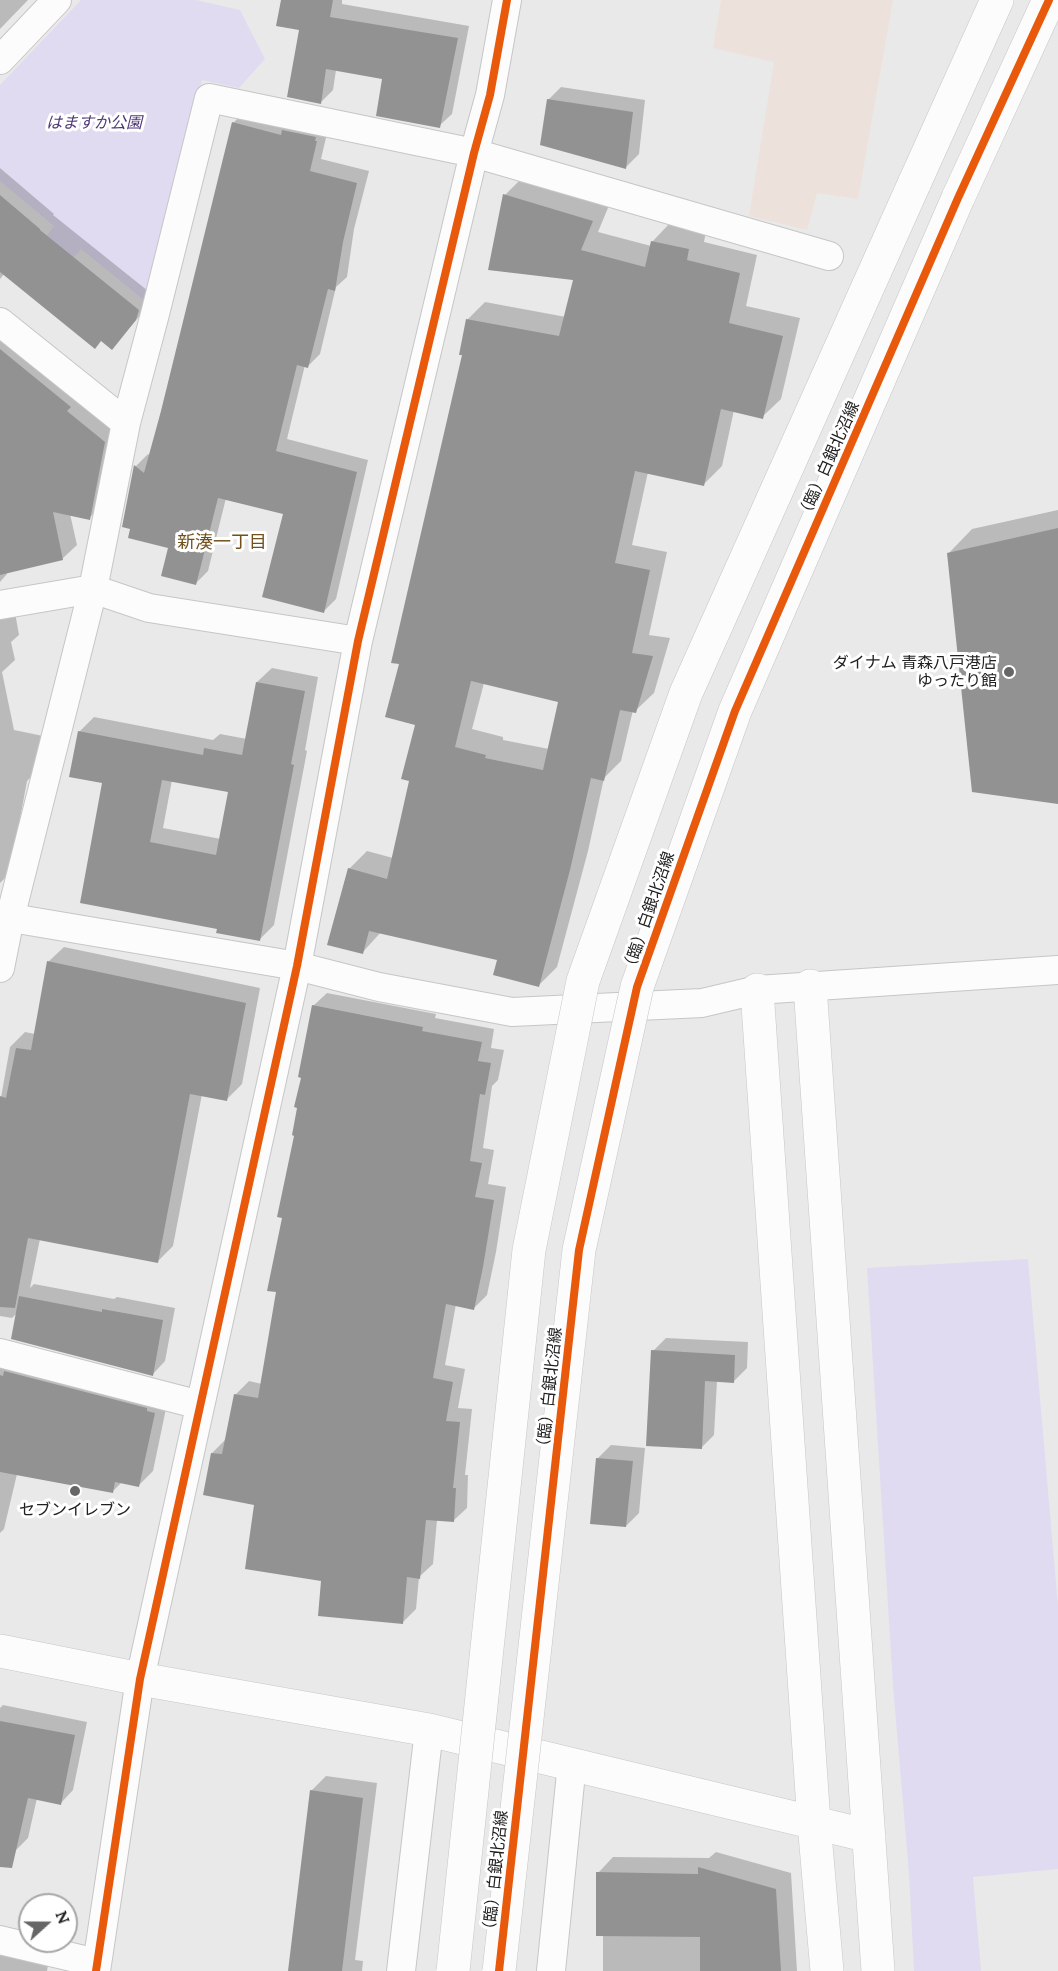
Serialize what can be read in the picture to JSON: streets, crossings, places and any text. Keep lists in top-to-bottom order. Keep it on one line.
{"streets":{"street":["（臨）白銀北沼線"]},"districts":["新湊一丁目"],"parks":["はますか公園"],"places":["ダイナム 青森八戸港店 ゆったり館","セブンイレブン"],"north":"right"}
